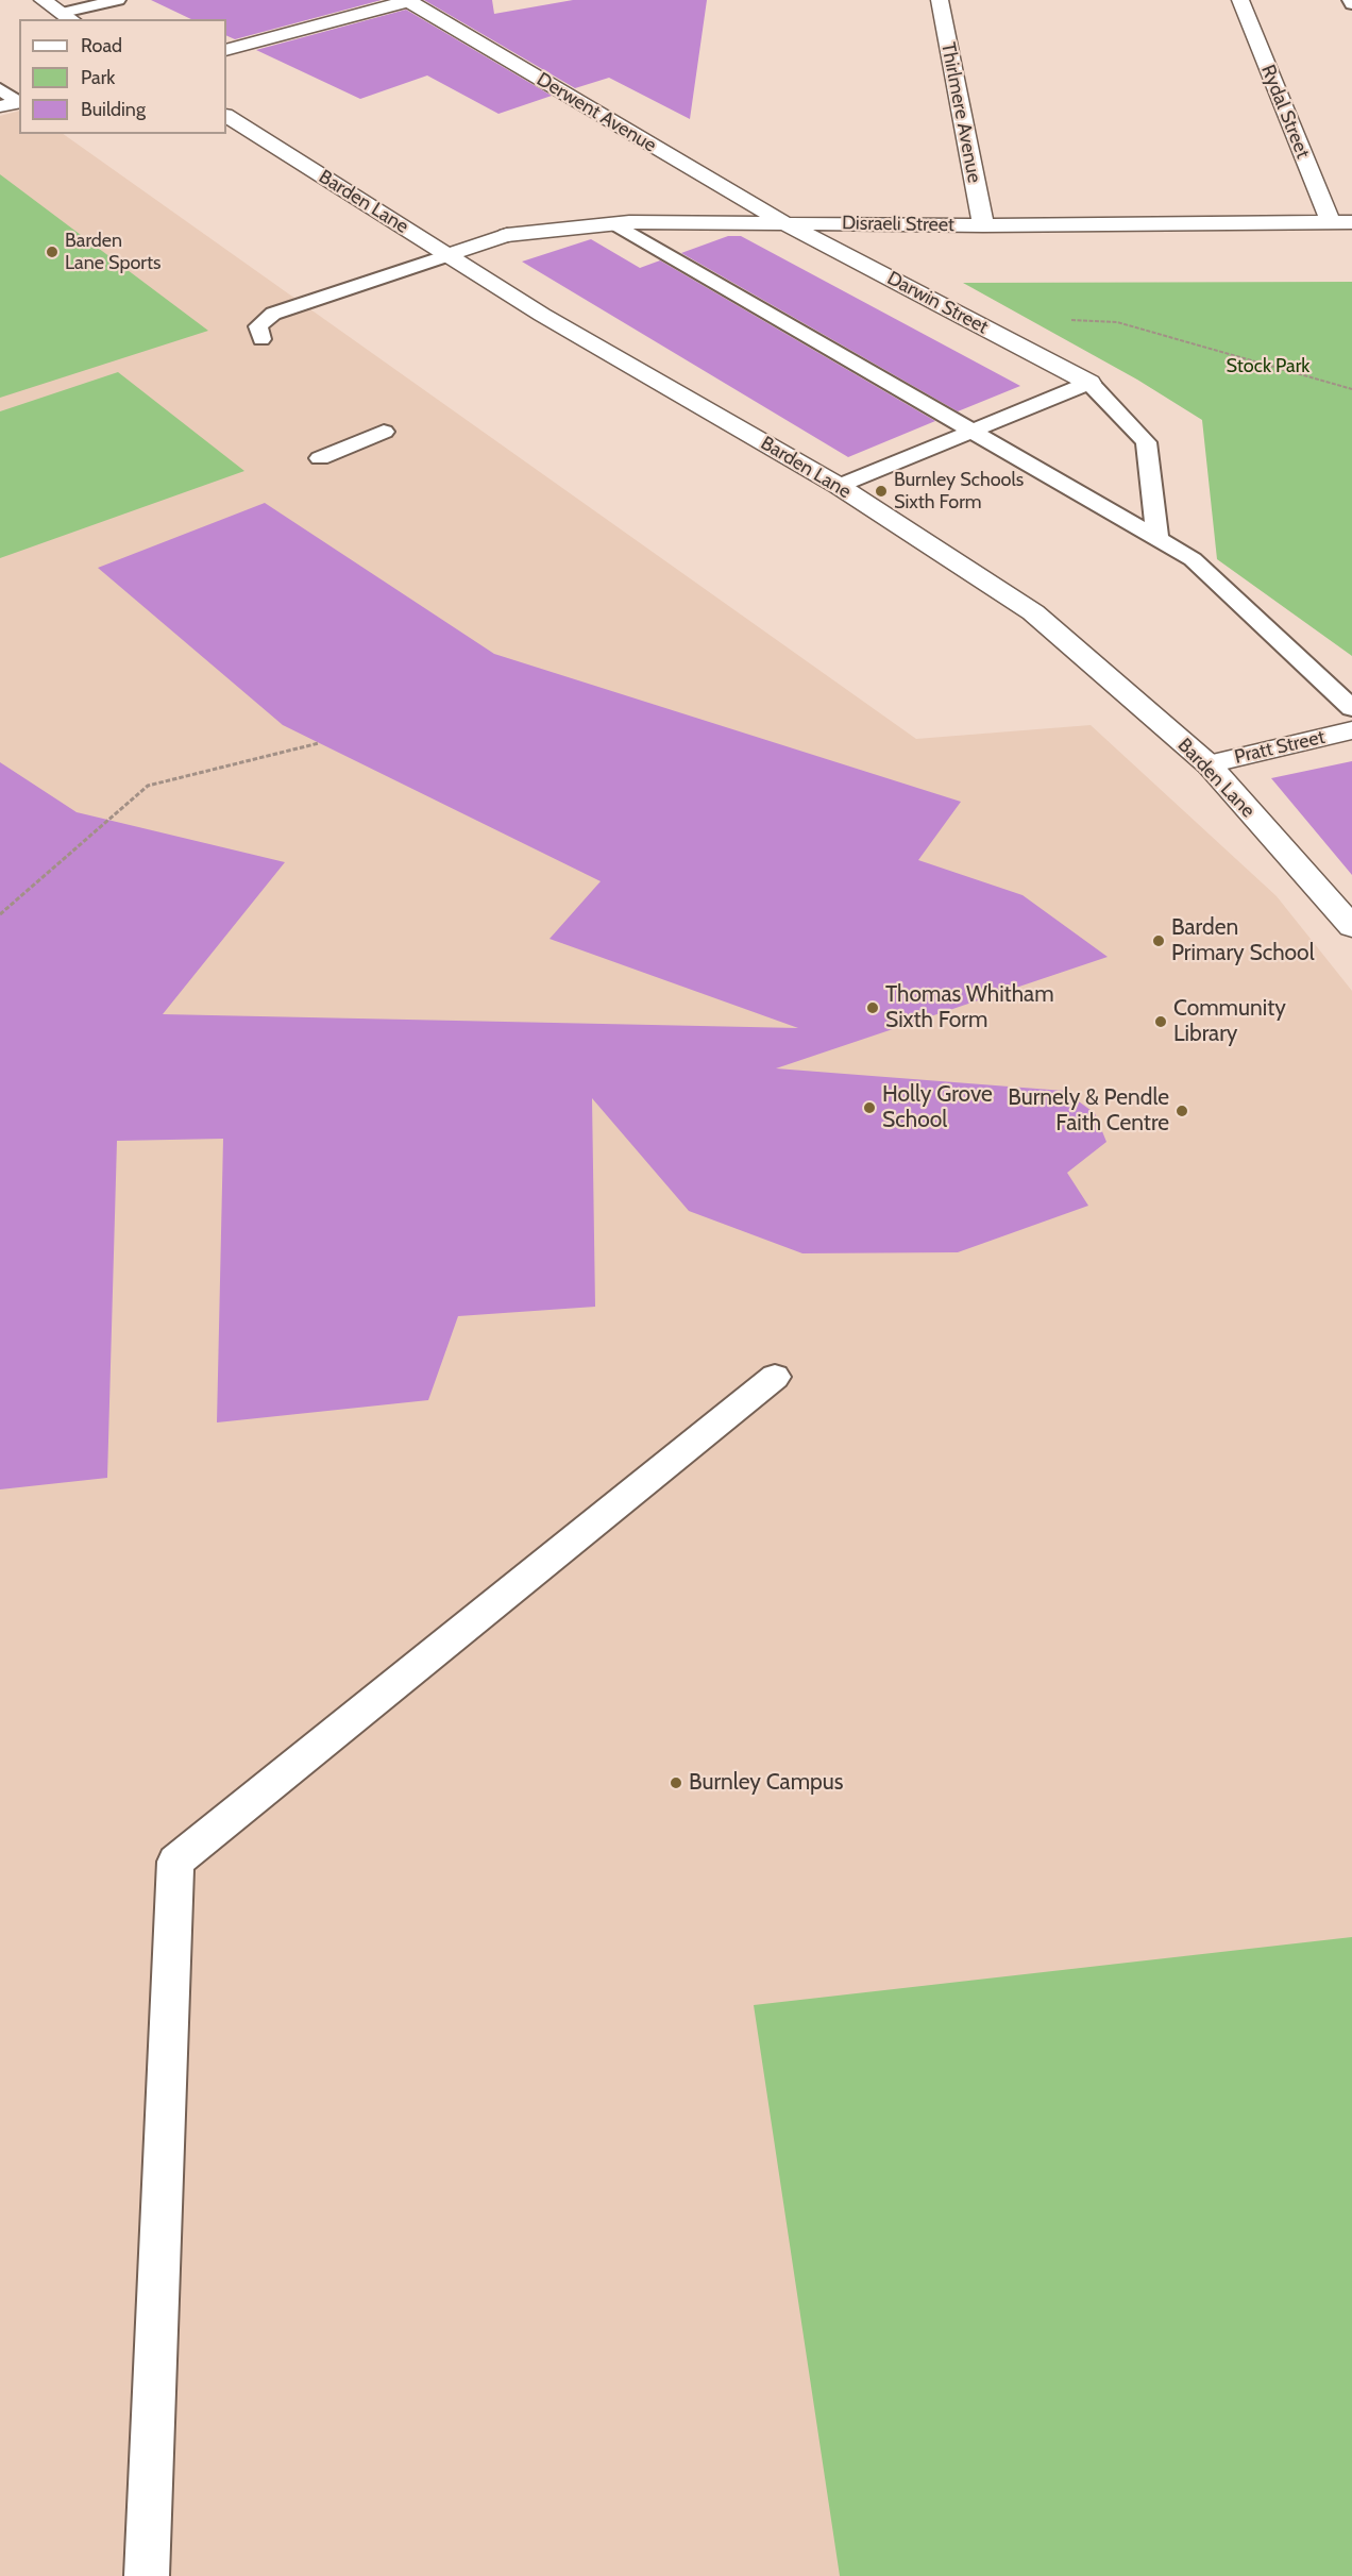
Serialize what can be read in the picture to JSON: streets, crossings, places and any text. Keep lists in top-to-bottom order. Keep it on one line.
{"streets":{"street":["Rydal Street","Derwent Avenue","Thirlmere Avenue","Barden Lane","Disraeli Street","Darwin Street","Pratt Street"]},"crossings":[["Rydal Street","Disraeli Street"],["Derwent Avenue","Disraeli Street"],["Derwent Avenue","Darwin Street"],["Thirlmere Avenue","Disraeli Street"],["Barden Lane","Disraeli Street"],["Barden Lane","Pratt Street"],["Disraeli Street","Darwin Street"]],"parks":["Stock Park"],"places":["Barden Lane Sports","Burnley Schools Sixth Form","Barden Primary School","Thomas Whitham Sixth Form","Community Library","Holly Grove School","Burnely & Pendle Faith Centre","Burnley Campus"],"legend":["Road","Park","Building"]}
